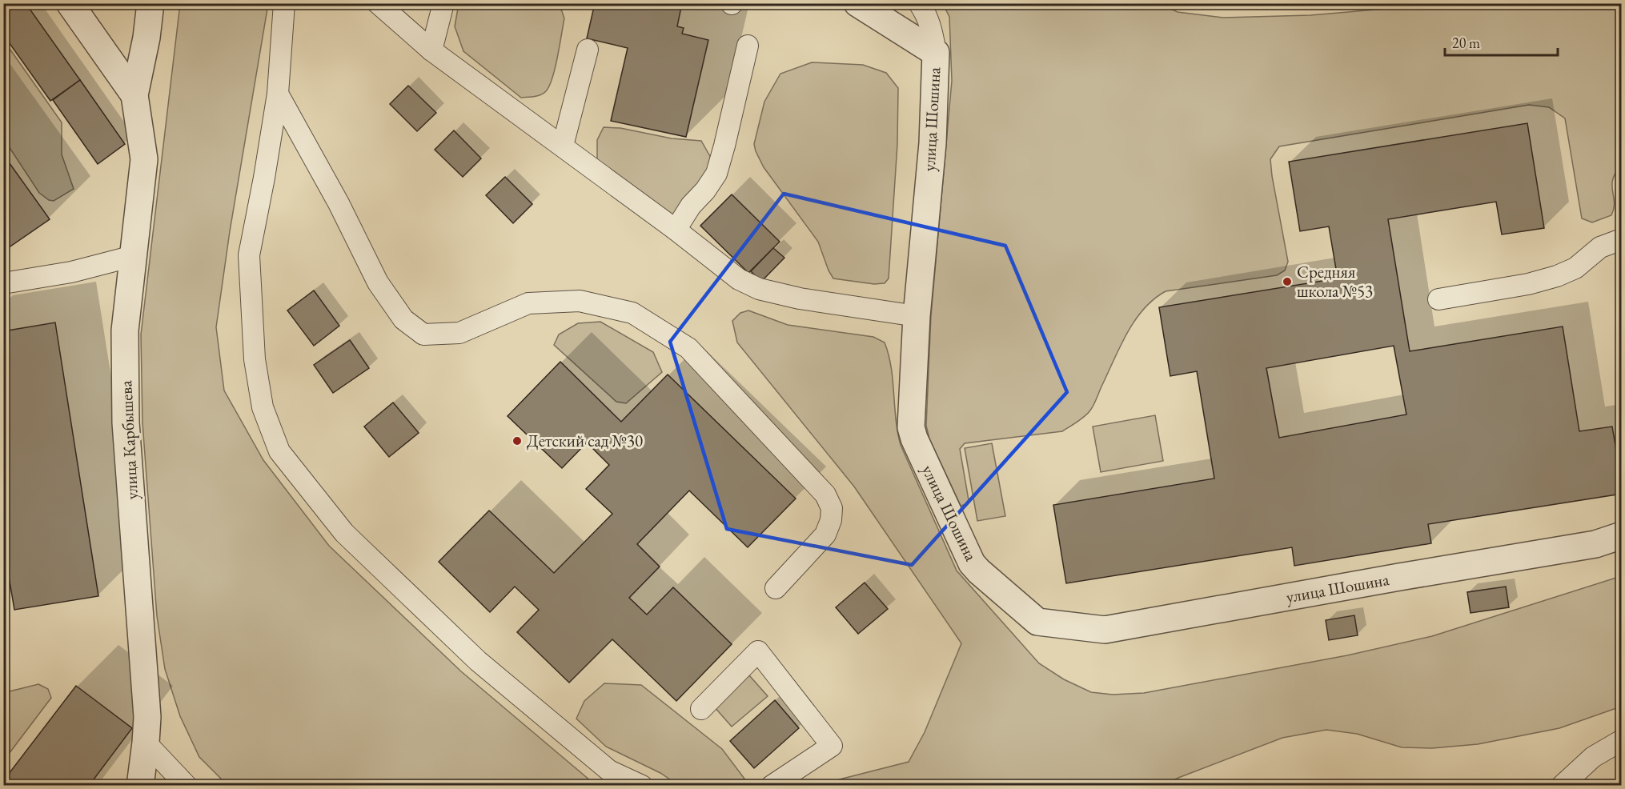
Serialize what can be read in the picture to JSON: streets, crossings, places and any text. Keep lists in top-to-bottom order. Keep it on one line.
{"streets":{"street":["улица Шошина","улица Карбышева"]},"places":["Средняя школа №53","Детский сад №30"],"scale_bar":"20 m"}
